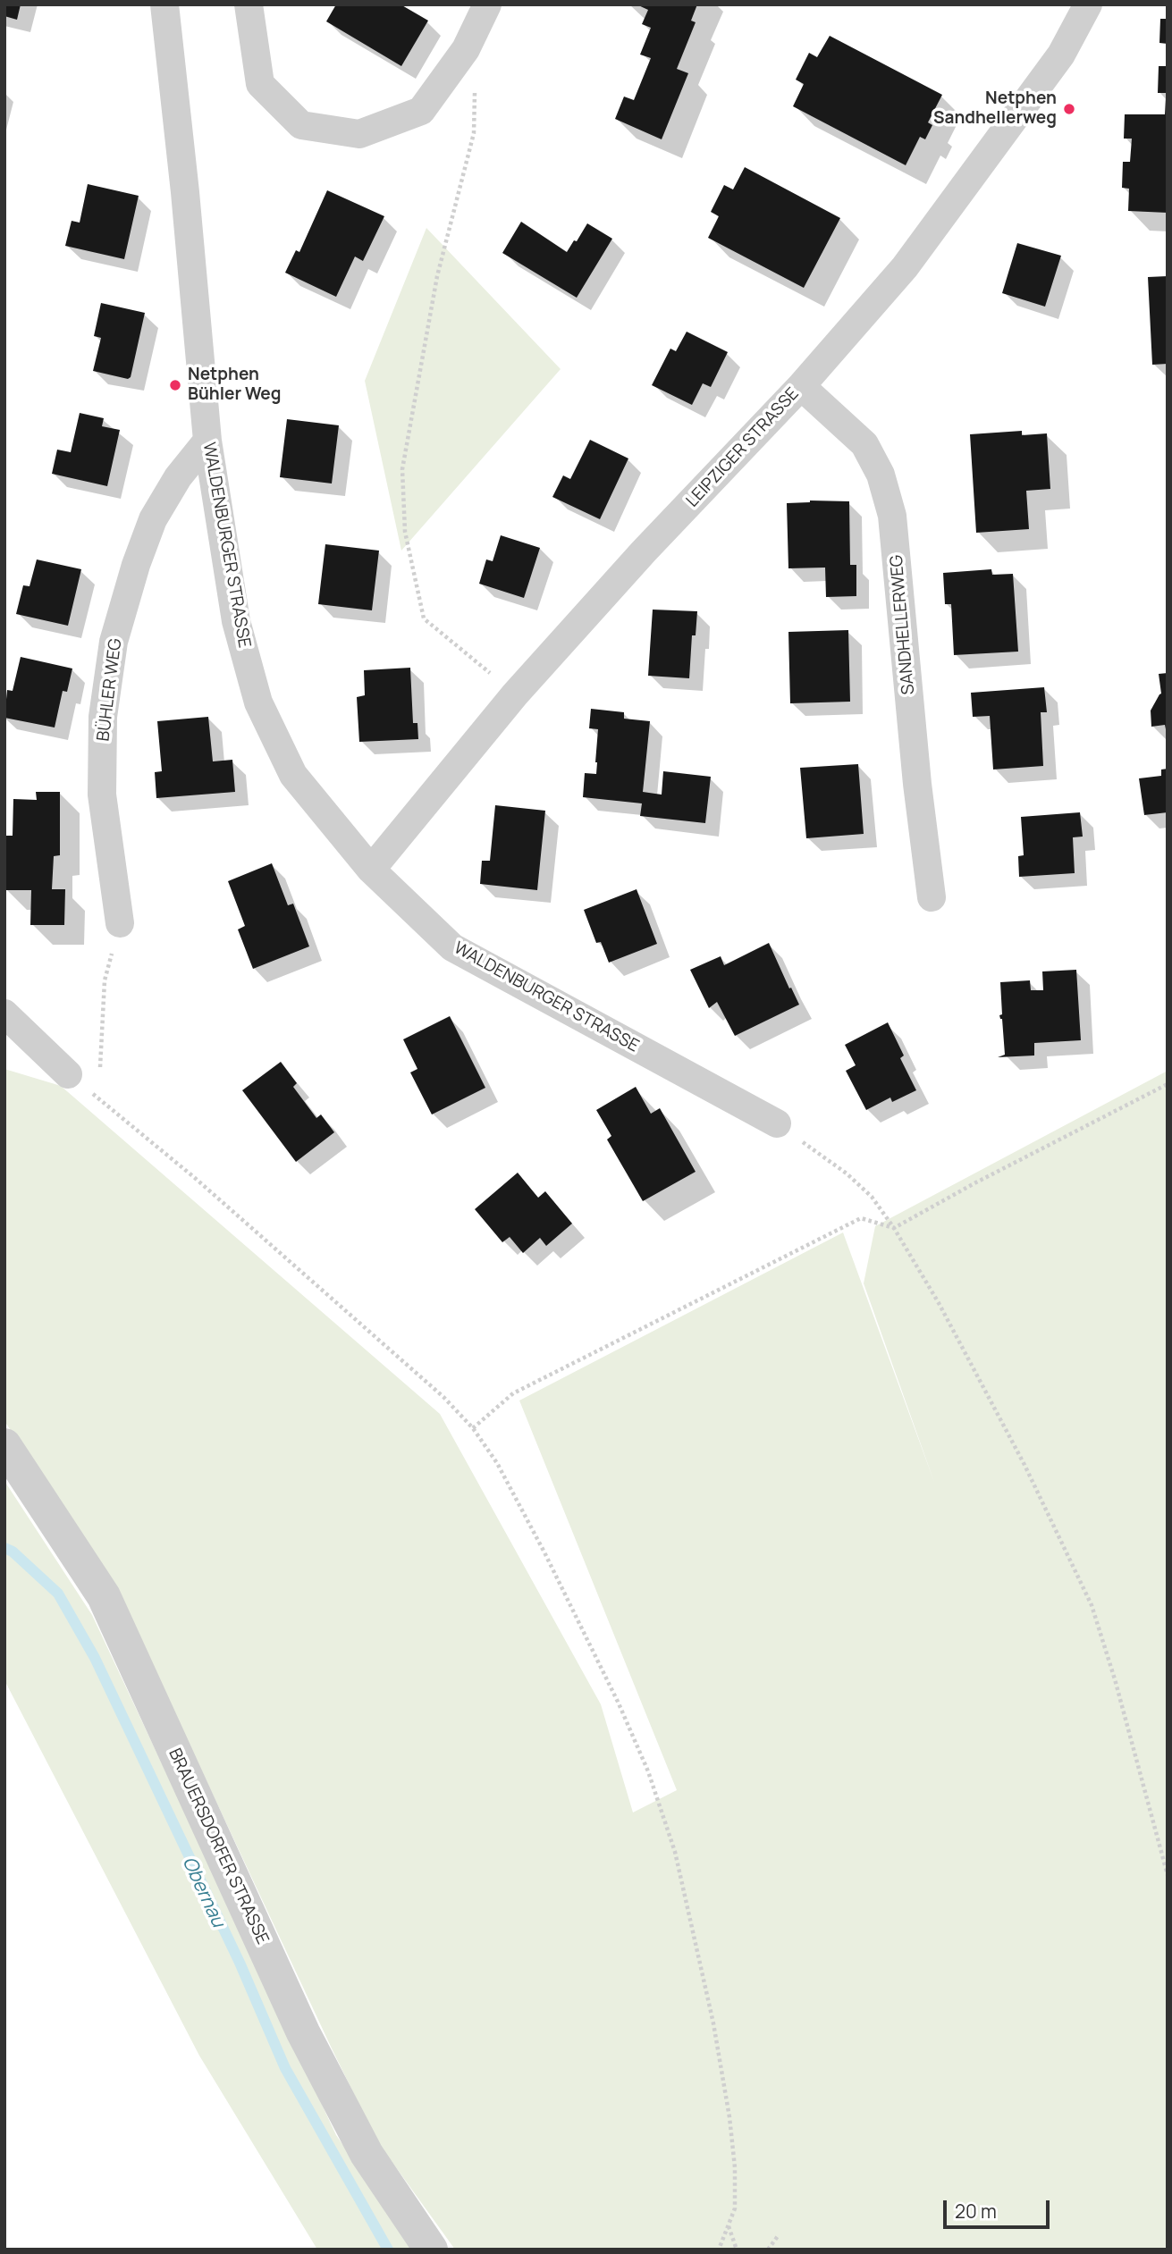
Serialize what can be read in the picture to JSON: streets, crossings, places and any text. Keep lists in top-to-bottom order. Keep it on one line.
{"streets":{"street":["LEIPZIGER STRASSE","WALDENBURGER STRASSE","SANDHELLERWEG","BÜHLER WEG","BRAUERSDORFER STRASSE"]},"crossings":[["LEIPZIGER STRASSE","WALDENBURGER STRASSE"],["LEIPZIGER STRASSE","SANDHELLERWEG"],["WALDENBURGER STRASSE","BÜHLER WEG"]],"water":["Obernau"],"places":["Netphen Sandhellerweg","Netphen Bühler Weg"],"scale_bar":"20 m"}
